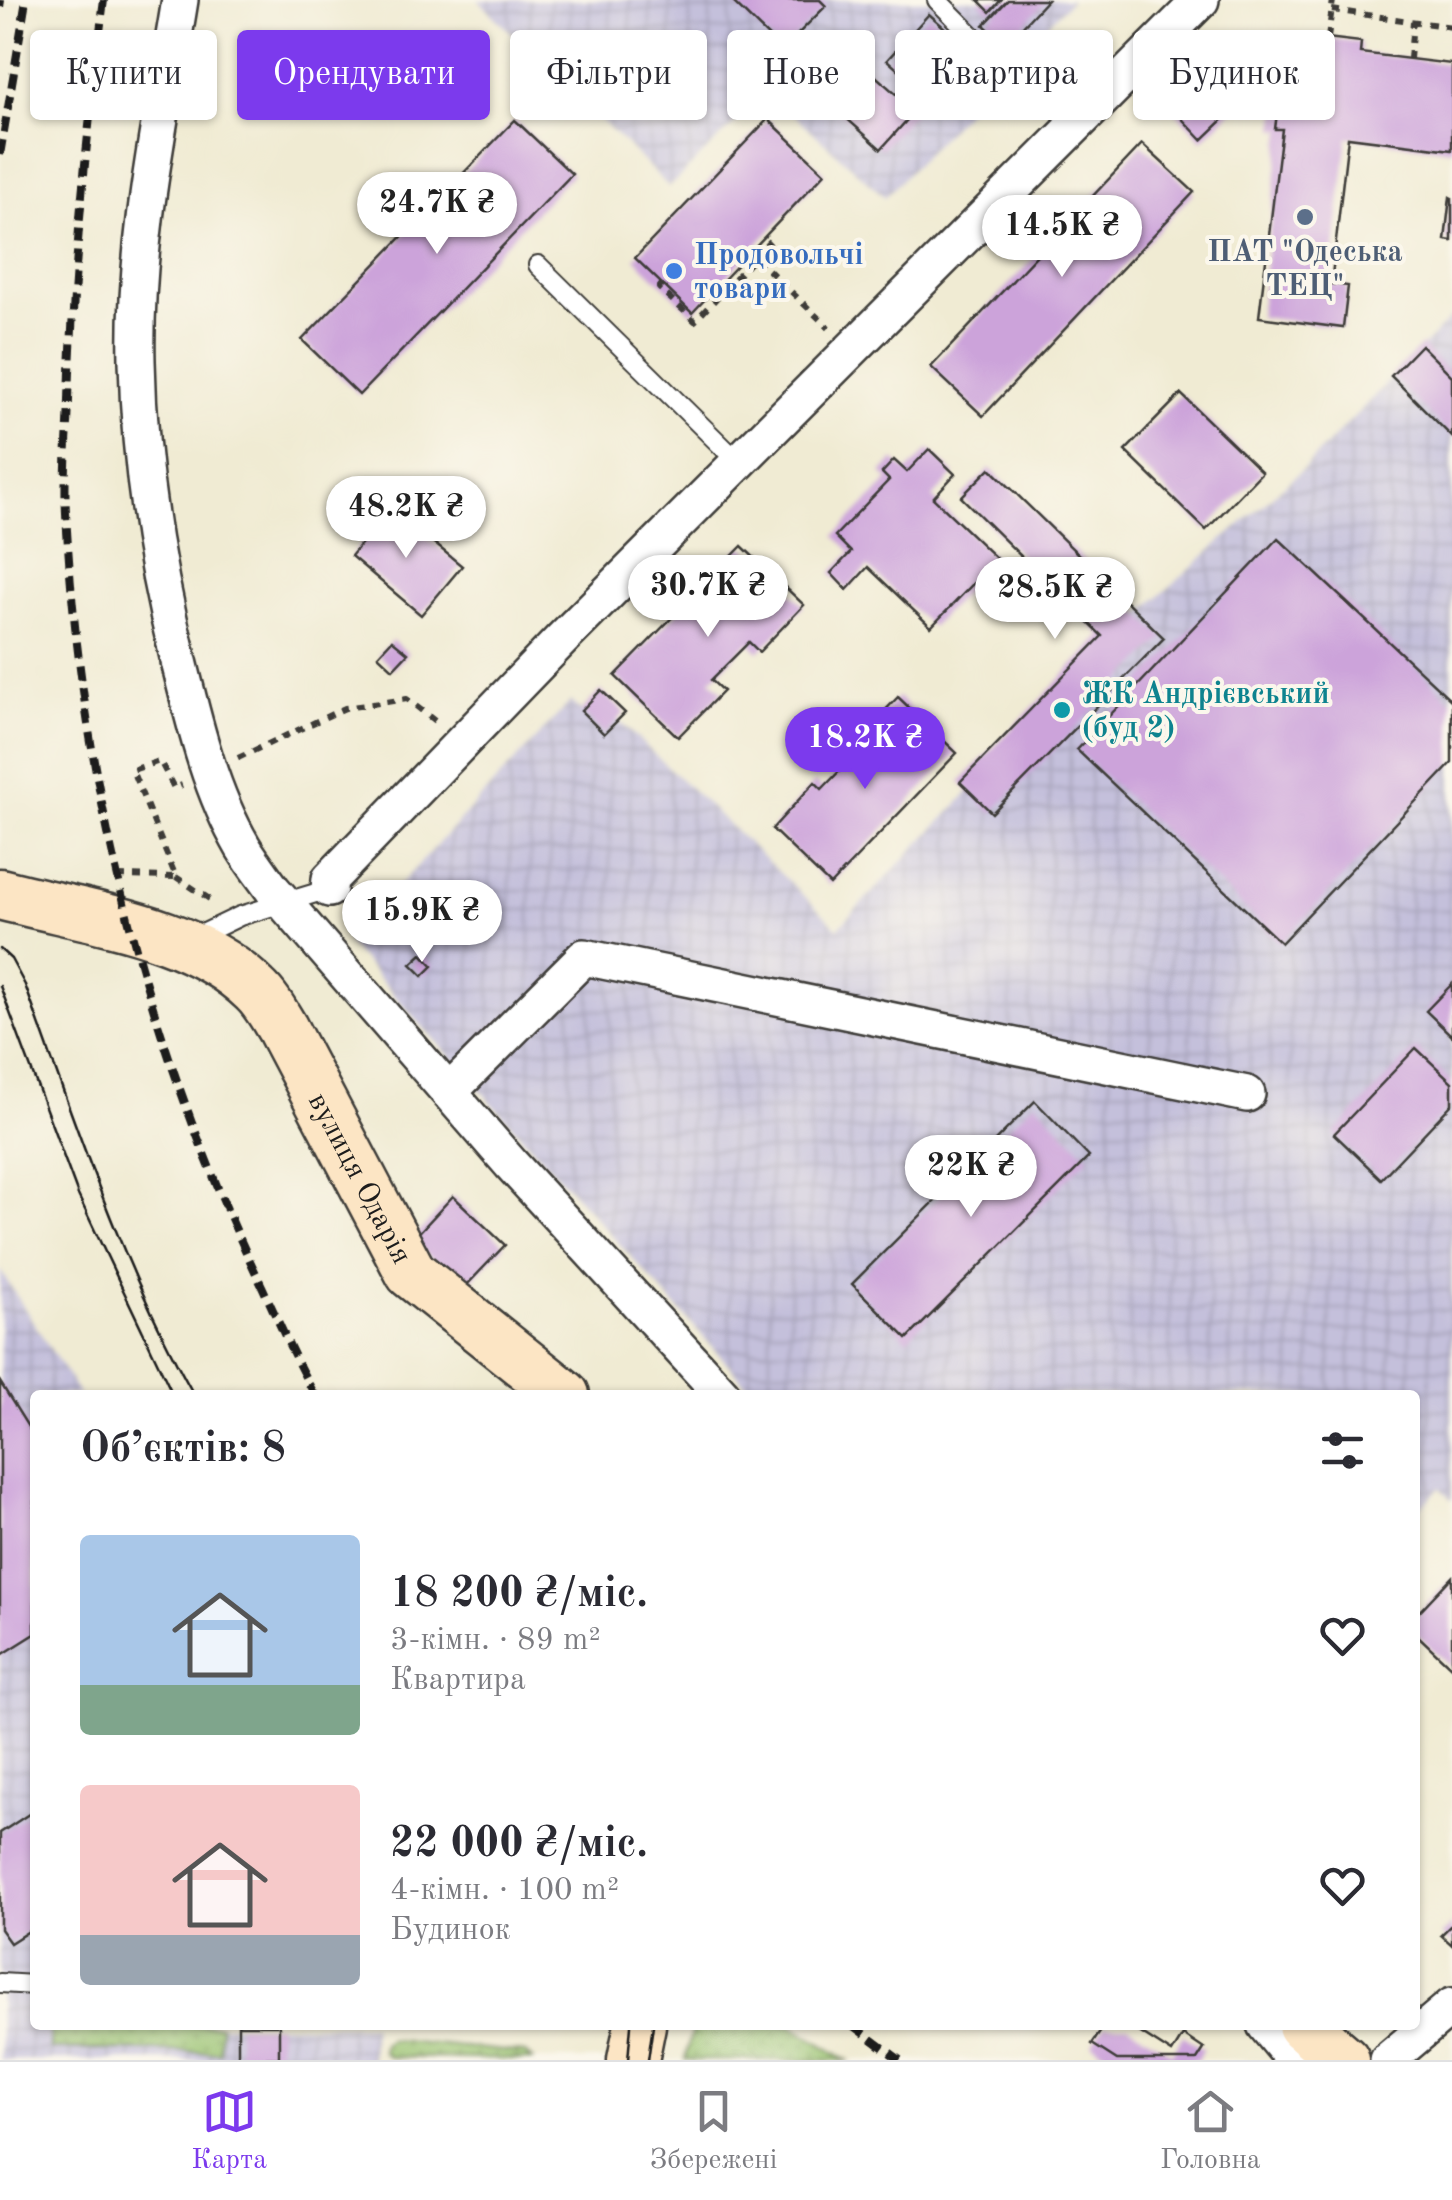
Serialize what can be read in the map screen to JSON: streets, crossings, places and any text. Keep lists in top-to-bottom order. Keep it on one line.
{"streets":{"street":["вулиця Одарія"]},"places":["ПАТ \"Одеська ТЕЦ\"","Продовольчі товари","ЖК Андрієвський (буд 2)"],"page":{"chip":["Купити","Орендувати","Фільтри","Нове","Квартира","Будинок"],"price":["24.7K ₴","14.5K ₴","48.2K ₴","30.7K ₴","28.5K ₴","18.2K ₴","15.9K ₴","22K ₴"],"heading":"Об’єктів: 8","list":[{"name":"18 200 ₴/міс.","note":"3-кімн. · 89 m² · Квартира"},{"name":"22 000 ₴/міс.","note":"4-кімн. · 100 m² · Будинок"}],"tabs":["Карта","Збережені","Головна"]}}
